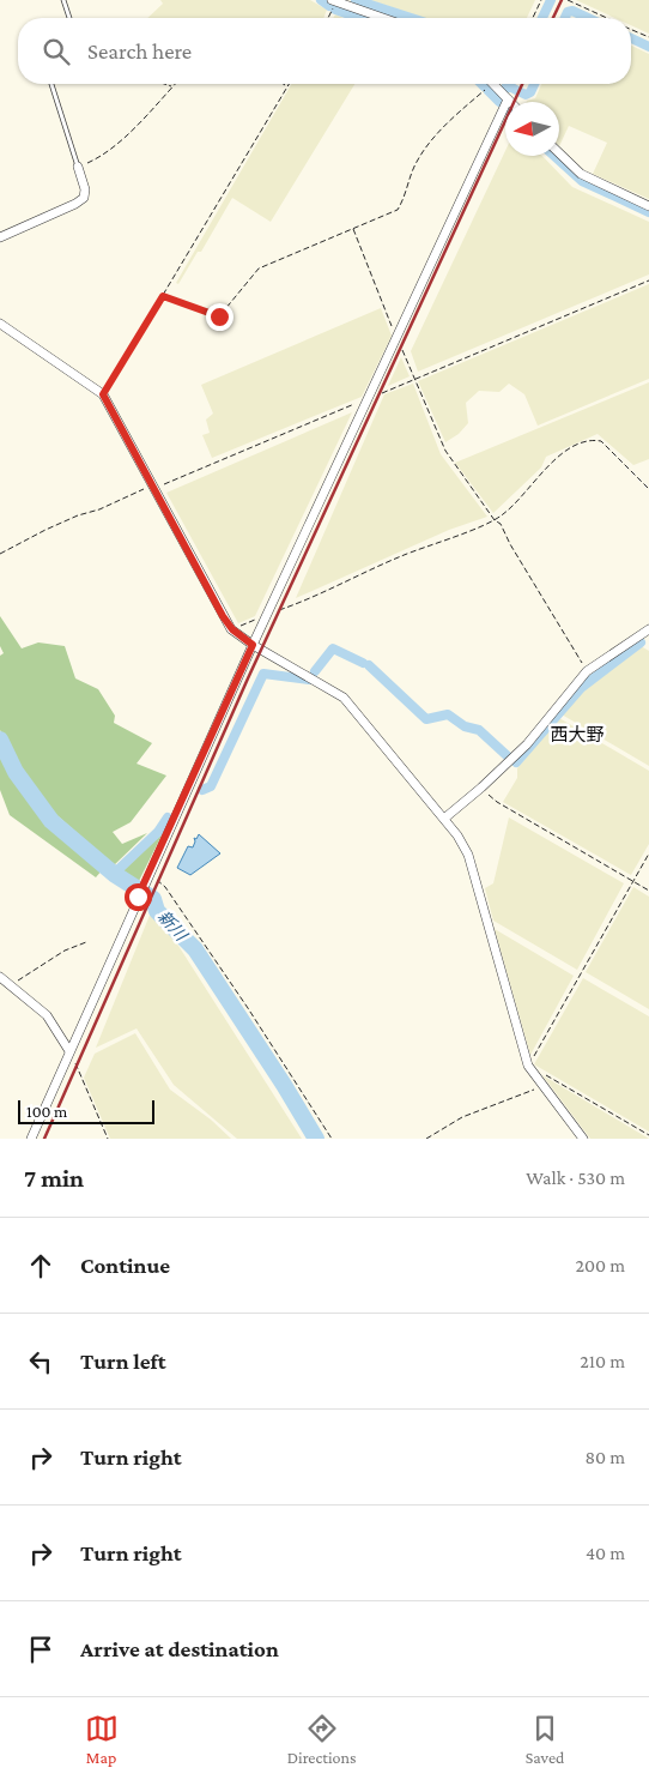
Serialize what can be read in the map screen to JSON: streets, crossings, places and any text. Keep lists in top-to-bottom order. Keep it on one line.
{"districts":["西大野"],"water":["新川"],"scale_bar":"100 m","north":"left","page":{"search":"Search here","scale":"100 m","heading":["7 min","Walk · 530 m"],"list":[["Continue","200 m"],["Turn left","210 m"],["Turn right","80 m"],["Turn right","40 m"],"Arrive at destination"],"nav":["Map","Directions","Saved"]}}
